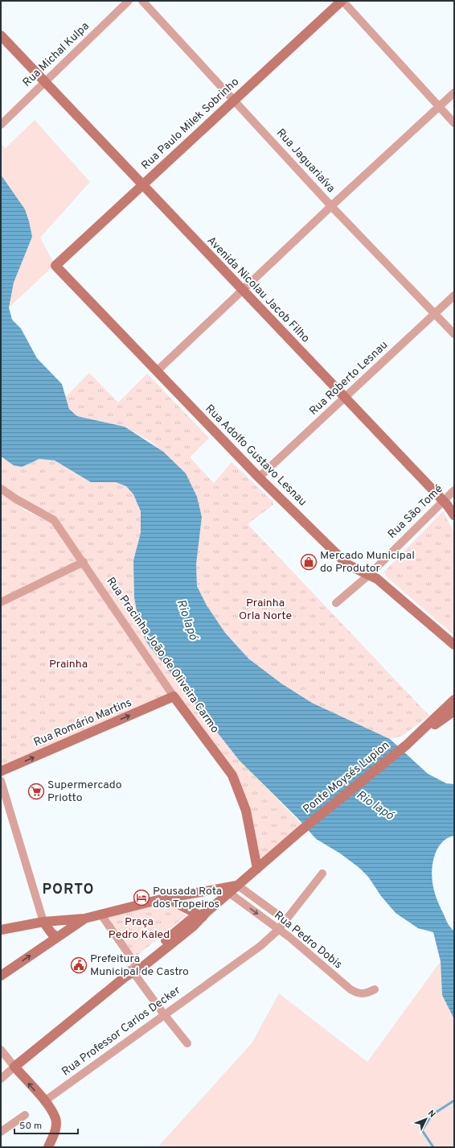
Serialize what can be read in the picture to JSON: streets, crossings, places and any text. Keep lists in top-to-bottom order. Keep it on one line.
{"streets":{"street":["Rua Michal Kulpa","Rua Paulo Milek Sobrinho","Rua Jaguariaíva","Avenida Nicolau Jacob Filho","Rua Roberto Lesnau","Rua Adolfo Gustavo Lesnau","Rua São Tomé","Rua Pracinha João de Oliveira Carmo","Rua Romário Martins","Ponte Moysés Lupion","Rua Pedro Dobis","Rua Professor Carlos Decker"]},"crossings":[["Rua Michal Kulpa","Avenida Nicolau Jacob Filho"],["Rua Paulo Milek Sobrinho","Rua Jaguariaíva"],["Rua Paulo Milek Sobrinho","Avenida Nicolau Jacob Filho"],["Rua Paulo Milek Sobrinho","Rua Adolfo Gustavo Lesnau"],["Rua Jaguariaíva","Rua Roberto Lesnau"],["Avenida Nicolau Jacob Filho","Rua Roberto Lesnau"],["Avenida Nicolau Jacob Filho","Rua São Tomé"],["Rua Roberto Lesnau","Rua Adolfo Gustavo Lesnau"],["Rua Adolfo Gustavo Lesnau","Rua São Tomé"],["Rua Pracinha João de Oliveira Carmo","Rua Romário Martins"],["Rua Pracinha João de Oliveira Carmo","Ponte Moysés Lupion"],["Ponte Moysés Lupion","Rua Pedro Dobis"],["Rua Pedro Dobis","Rua Professor Carlos Decker"]],"one_way":["Rua Romário Martins"],"districts":["PORTO"],"water":["Rio Iapó"],"parks":["Prainha Orla Norte","Prainha","Praça Pedro Kaled"],"places":{"shop":["Mercado Municipal do Produtor"],"supermarket":["Supermercado Priotto"],"hotel":["Pousada Rota dos Tropeiros"],"public building":["Prefeitura Municipal de Castro"]},"scale_bar":"50 m","north":"top right"}
